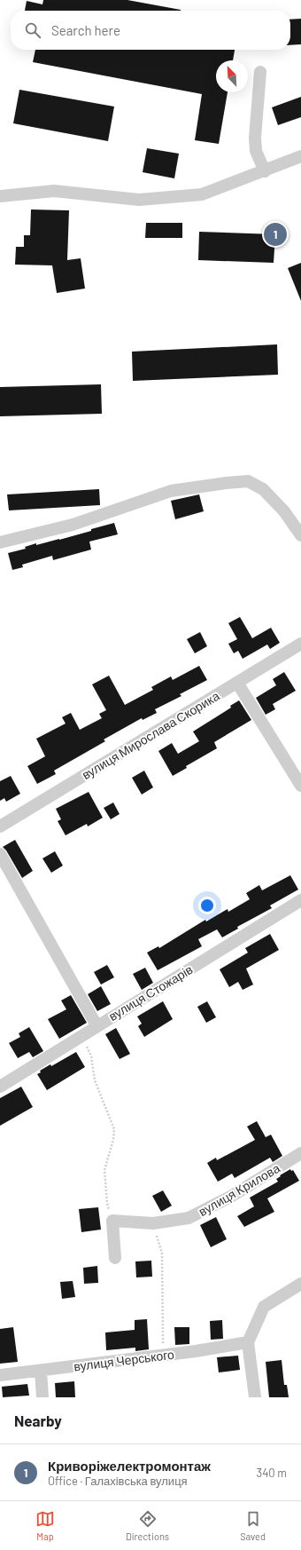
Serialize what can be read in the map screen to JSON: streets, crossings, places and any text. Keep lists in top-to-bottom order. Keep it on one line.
{"streets":{"street":["вулиця Мирослава Скорика","вулиця Стожарів","вулиця Крилова","вулиця Черського"]},"north":"top left","page":{"search":"Search here","pins":"1","heading":"Nearby","list":[{"mark":"1","name":"Криворіжелектромонтаж","note":"Office · Галахівська вулиця","value":"340 m"}],"nav":["Map","Directions","Saved"]}}
